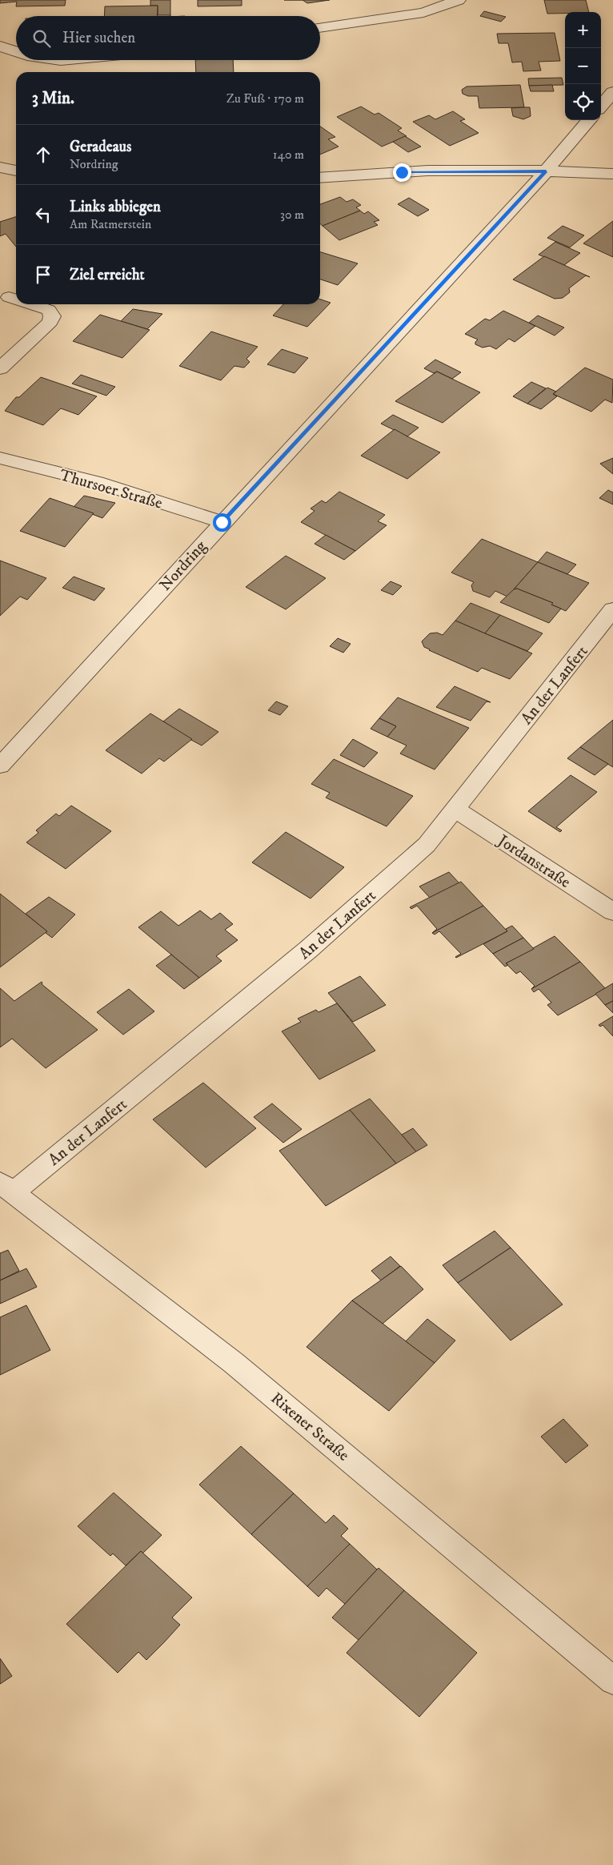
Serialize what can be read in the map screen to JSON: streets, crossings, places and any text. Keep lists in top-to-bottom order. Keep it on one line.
{"streets":{"street":["Thursoer Straße","Nordring","An der Lanfert","Jordanstraße","Rixener Straße"]},"crossings":[["Thursoer Straße","Nordring"],["An der Lanfert","Jordanstraße"],["An der Lanfert","Rixener Straße"]],"page":{"map_buttons":["+","−"],"search":"Hier suchen","heading":["3 Min.","Zu Fuß · 170 m"],"list":[["Geradeaus","Nordring","140 m"],["Links abbiegen","Am Ratmerstein","30 m"],"Ziel erreicht"]}}
